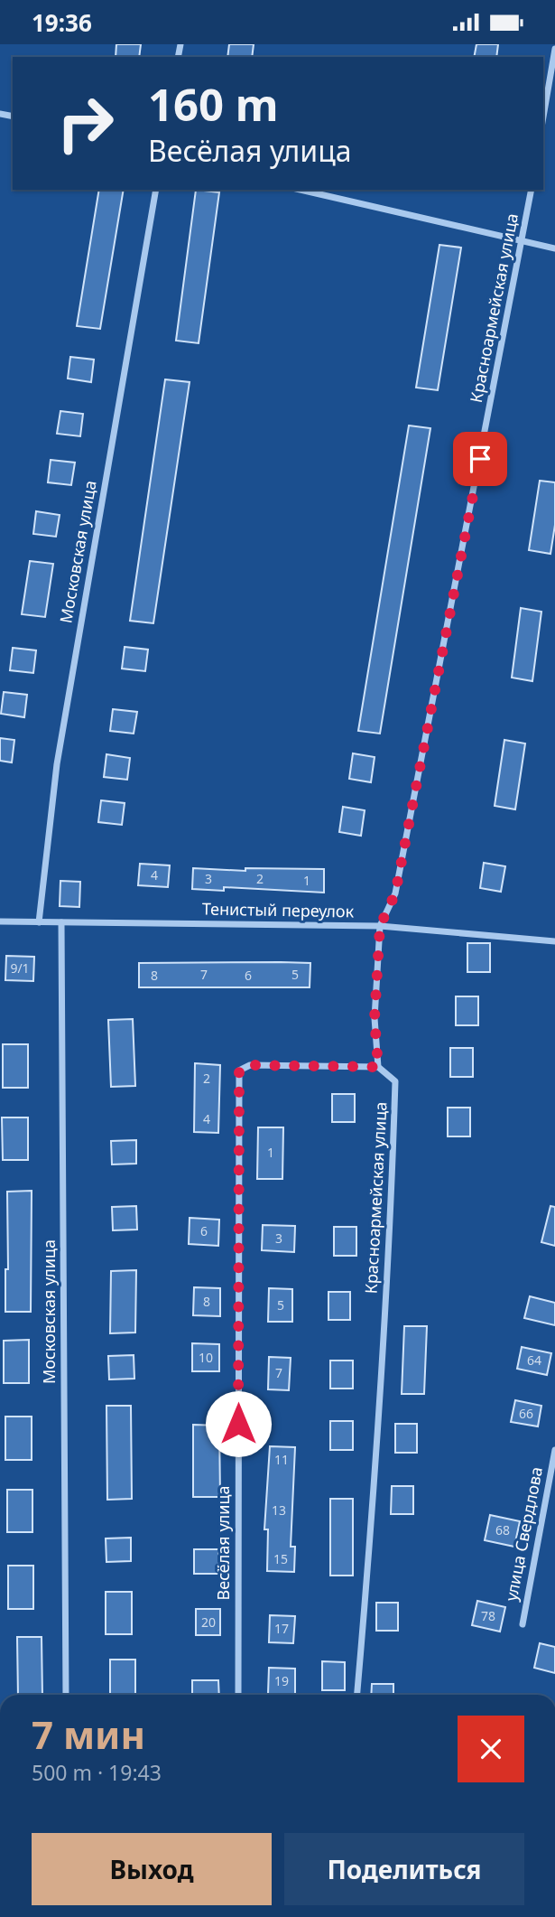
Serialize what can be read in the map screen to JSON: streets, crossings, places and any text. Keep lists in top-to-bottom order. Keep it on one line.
{"streets":{"street":["Красноармейская улица","Московская улица","Тенистый переулок","улица Свердлова","Весёлая улица"]},"crossings":[["Красноармейская улица","Тенистый переулок"],["Красноармейская улица","Весёлая улица"],["Московская улица","Тенистый переулок"]],"house_numbers":["4","3","2","1","9/1","7","5","8","6","2","4","1","6","3","8","5","10","64","7","66","11","13","68","15","78","20","17","19"],"page":{"status":"19:36","turn":["160 m","Весёлая улица"],"heading":["7 мин","500 m · 19:43"],"buttons":["Выход","Поделиться"]}}
